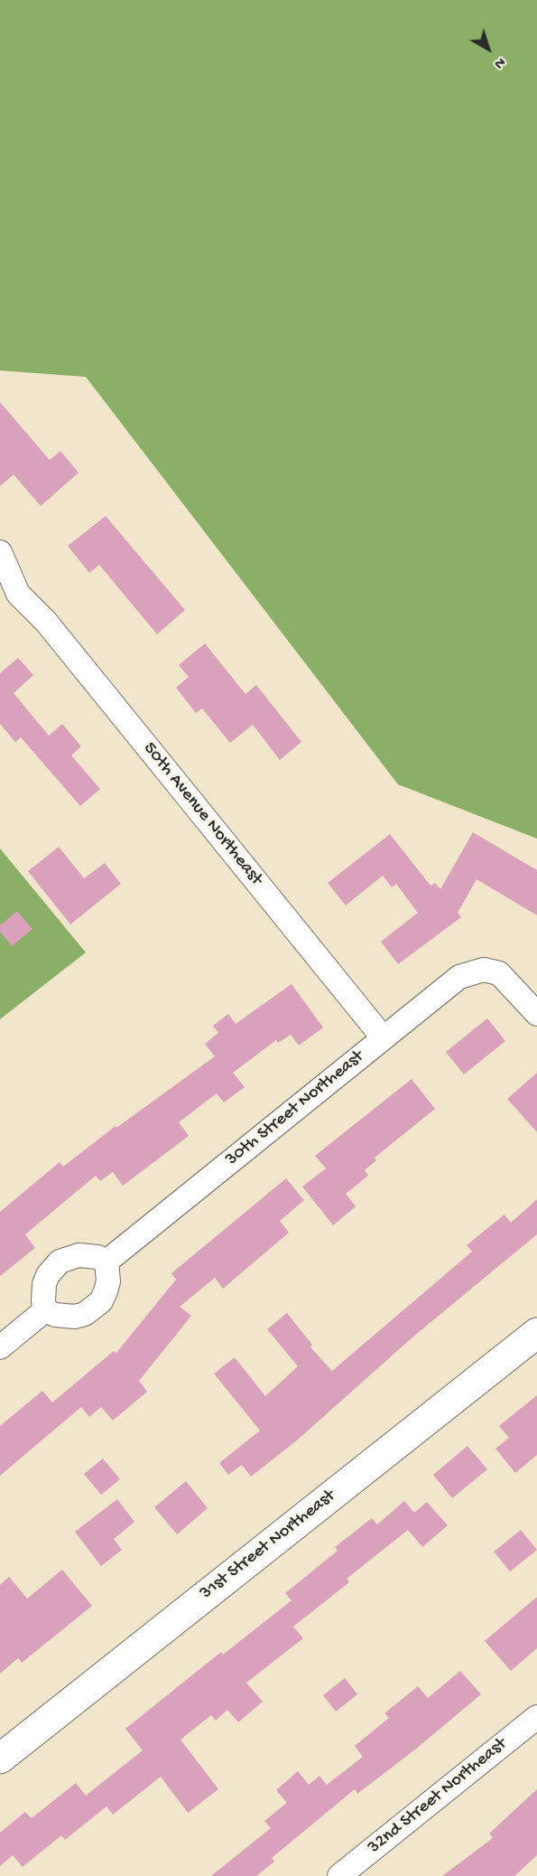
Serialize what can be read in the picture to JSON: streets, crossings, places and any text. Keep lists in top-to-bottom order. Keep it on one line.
{"streets":{"street":["50th Avenue Northeast","30th Street Northeast","31st Street Northeast","32nd Street Northeast"]},"crossings":[["50th Avenue Northeast","30th Street Northeast"]],"north":"bottom right"}
